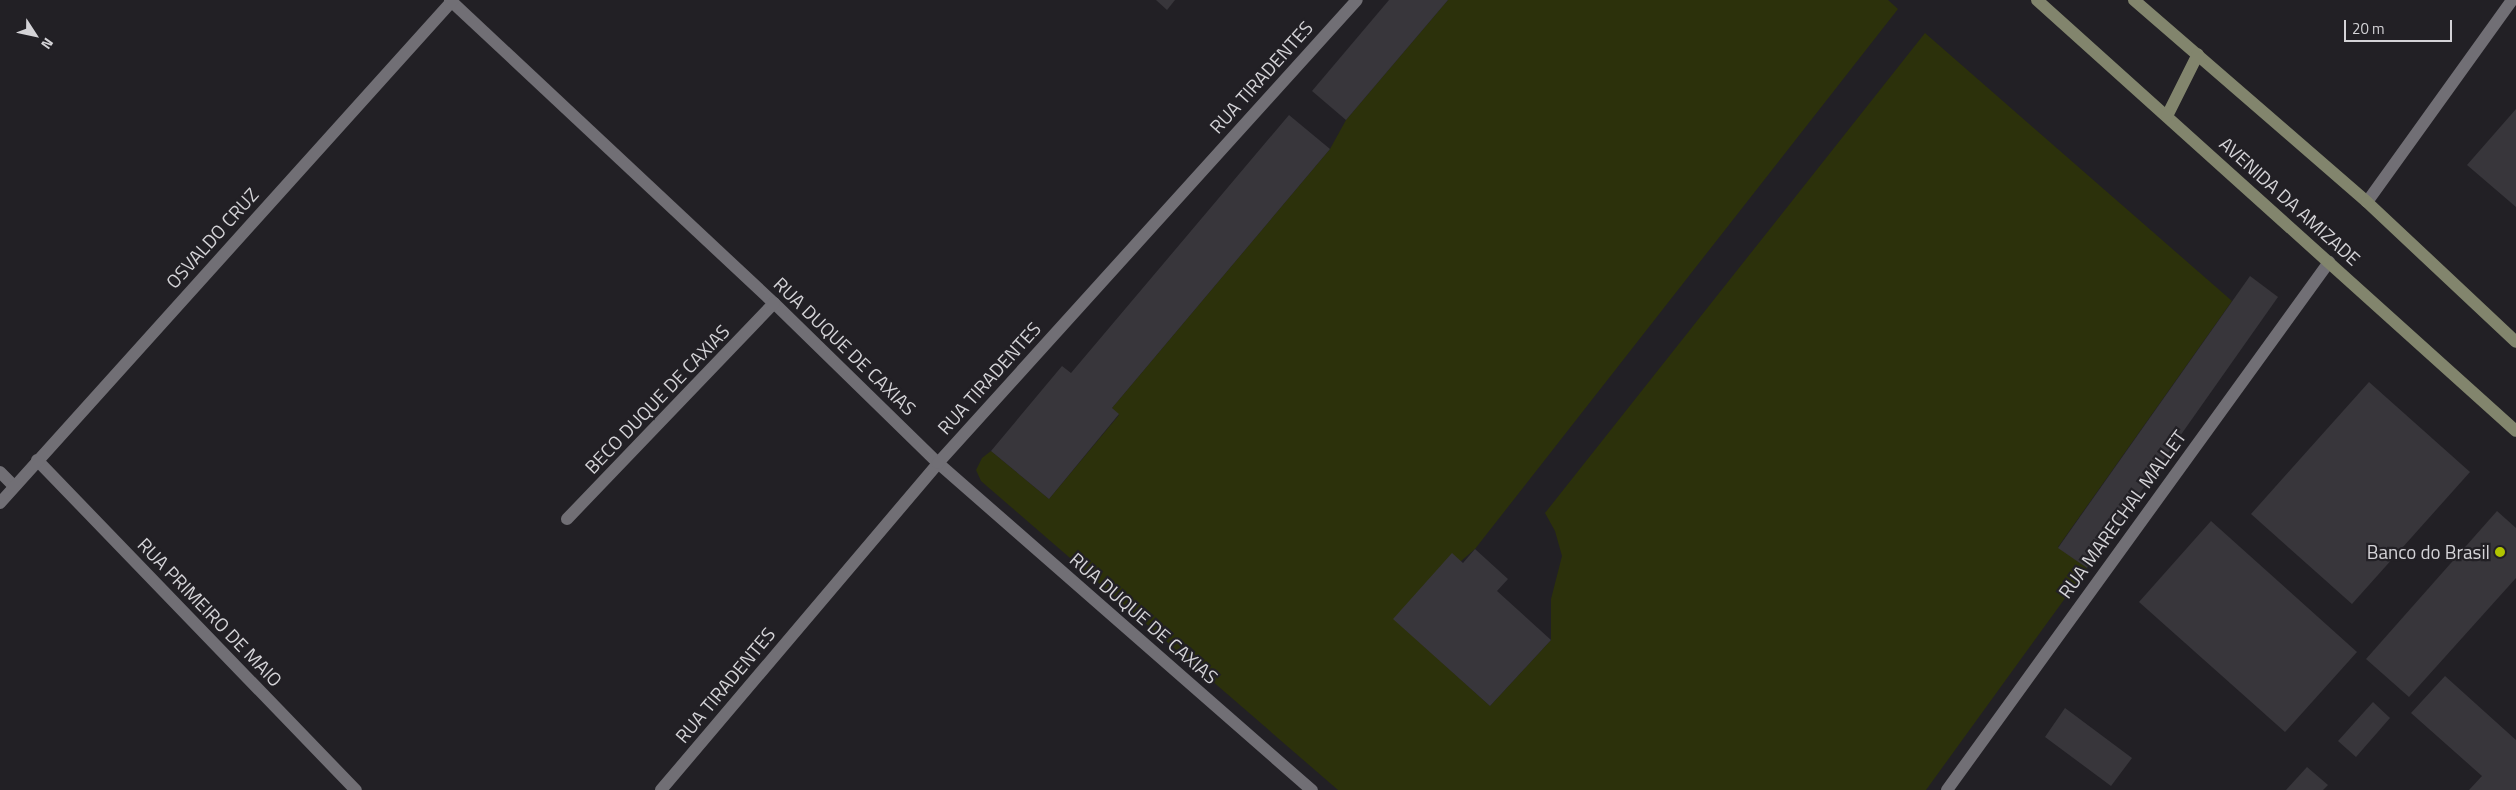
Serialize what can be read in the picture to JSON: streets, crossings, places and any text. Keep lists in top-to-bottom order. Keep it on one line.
{"streets":{"main road":["AVENIDA DA AMIZADE"],"street":["RUA TIRADENTES","OSVALDO CRUZ","RUA DUQUE DE CAXIAS","BECO DUQUE DE CAXIAS","RUA MARECHAL MALLET","RUA PRIMEIRO DE MAIO"]},"crossings":[["RUA TIRADENTES","RUA DUQUE DE CAXIAS"],["AVENIDA DA AMIZADE","RUA MARECHAL MALLET"],["OSVALDO CRUZ","RUA DUQUE DE CAXIAS"],["OSVALDO CRUZ","RUA PRIMEIRO DE MAIO"],["RUA DUQUE DE CAXIAS","BECO DUQUE DE CAXIAS"]],"places":["Banco do Brasil"],"scale_bar":"20 m","north":"bottom right"}
